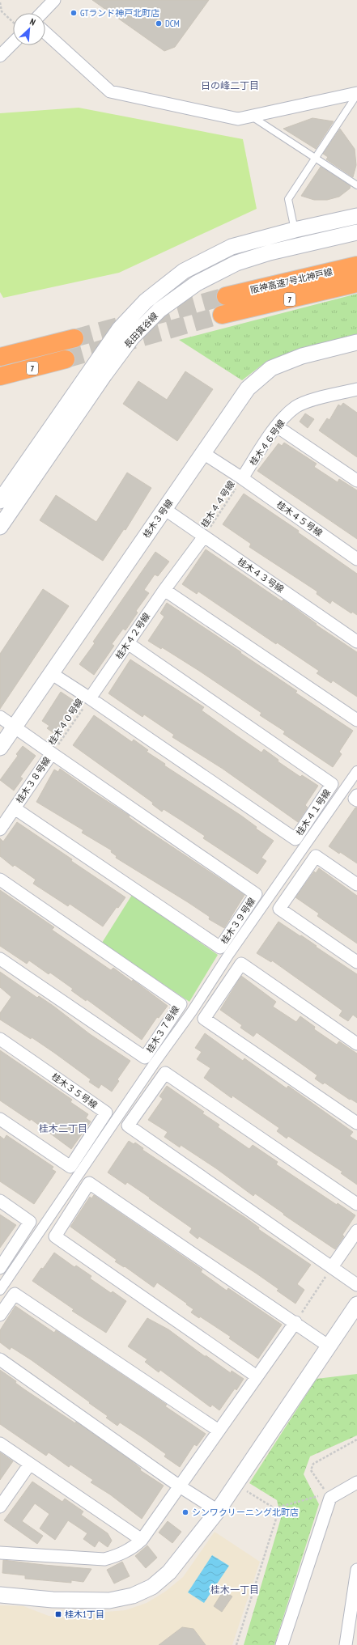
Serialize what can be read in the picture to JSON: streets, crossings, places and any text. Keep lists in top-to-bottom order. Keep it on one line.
{"streets":{"highway":["阪神高速7号北神戸線","7"],"street":["長田箕谷線","桂木４６号線","桂木３号線","桂木４５号線","桂木４３号線","桂木４２号線","桂木３８号線","桂木４１号線","桂木３９号線","桂木３７号線","桂木３５号線"],"path":["桂木４４号線","桂木４０号線"]},"crossings":[["桂木４６号線","桂木４４号線"],["桂木４６号線","桂木４５号線"],["桂木４４号線","桂木４５号線"],["桂木４４号線","桂木４３号線"],["桂木４４号線","桂木４２号線"],["桂木３号線","桂木４３号線"],["桂木３号線","桂木３８号線"],["桂木４３号線","桂木４２号線"],["桂木４２号線","桂木４０号線"],["桂木４２号線","桂木４１号線"],["桂木４０号線","桂木３８号線"],["桂木４０号線","桂木４１号線"],["桂木４０号線","桂木３９号線"],["桂木３８号線","桂木３９号線"]],"districts":["日の峰二丁目","桂木二丁目","桂木一丁目"],"places":{"other":["GTランド神戸北町店","DCM","シンワクリーニング北町店"],"transit":["桂木1丁目"]},"north":"top right"}
